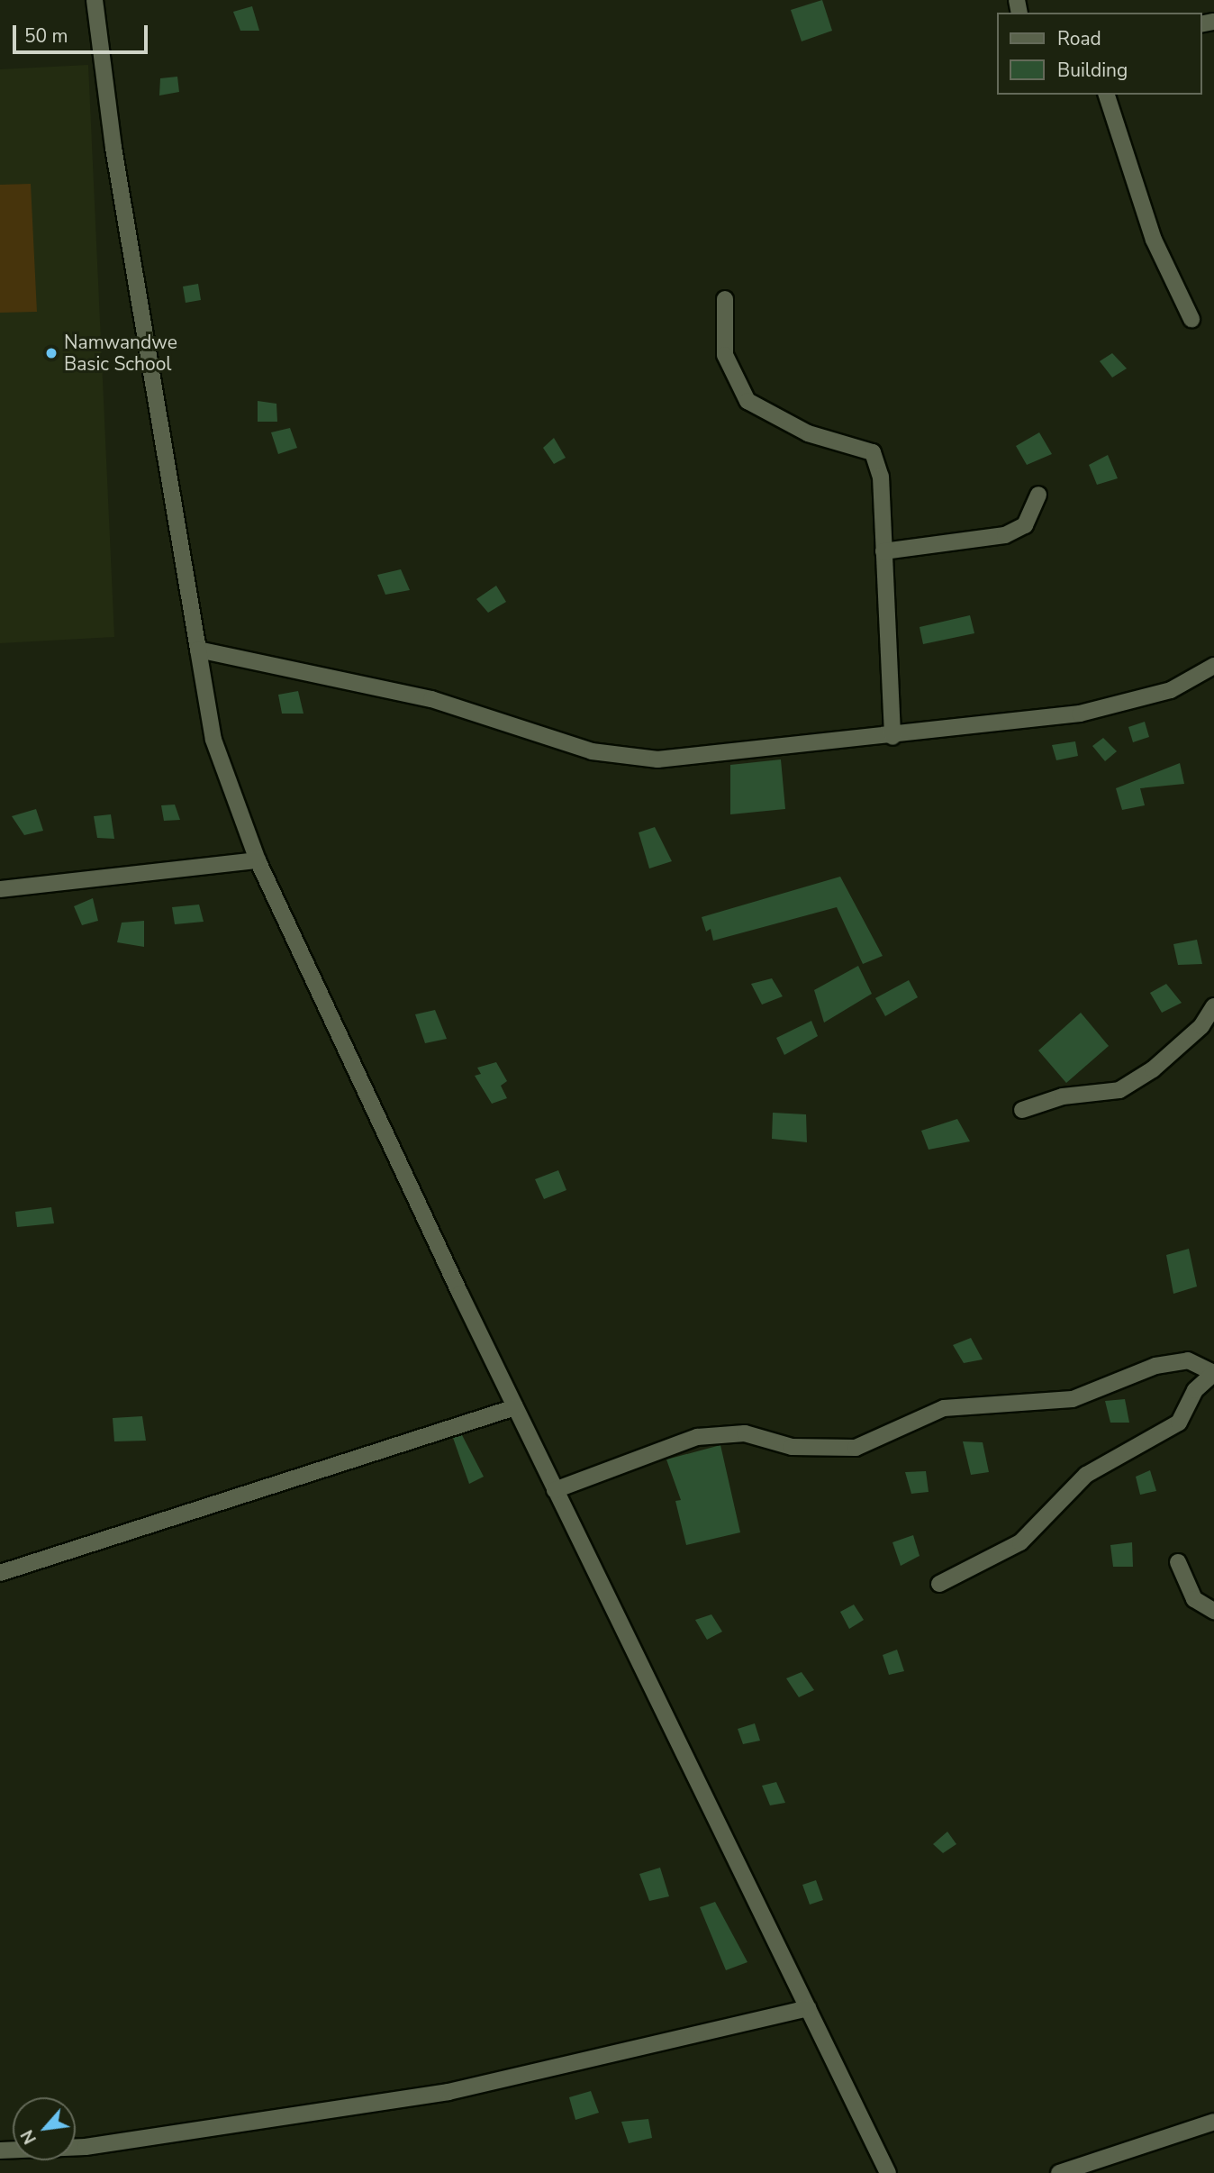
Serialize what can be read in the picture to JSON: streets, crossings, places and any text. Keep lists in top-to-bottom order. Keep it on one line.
{"places":["Namwandwe Basic School"],"legend":["Road","Building"],"scale_bar":"50 m","north":"bottom left"}
